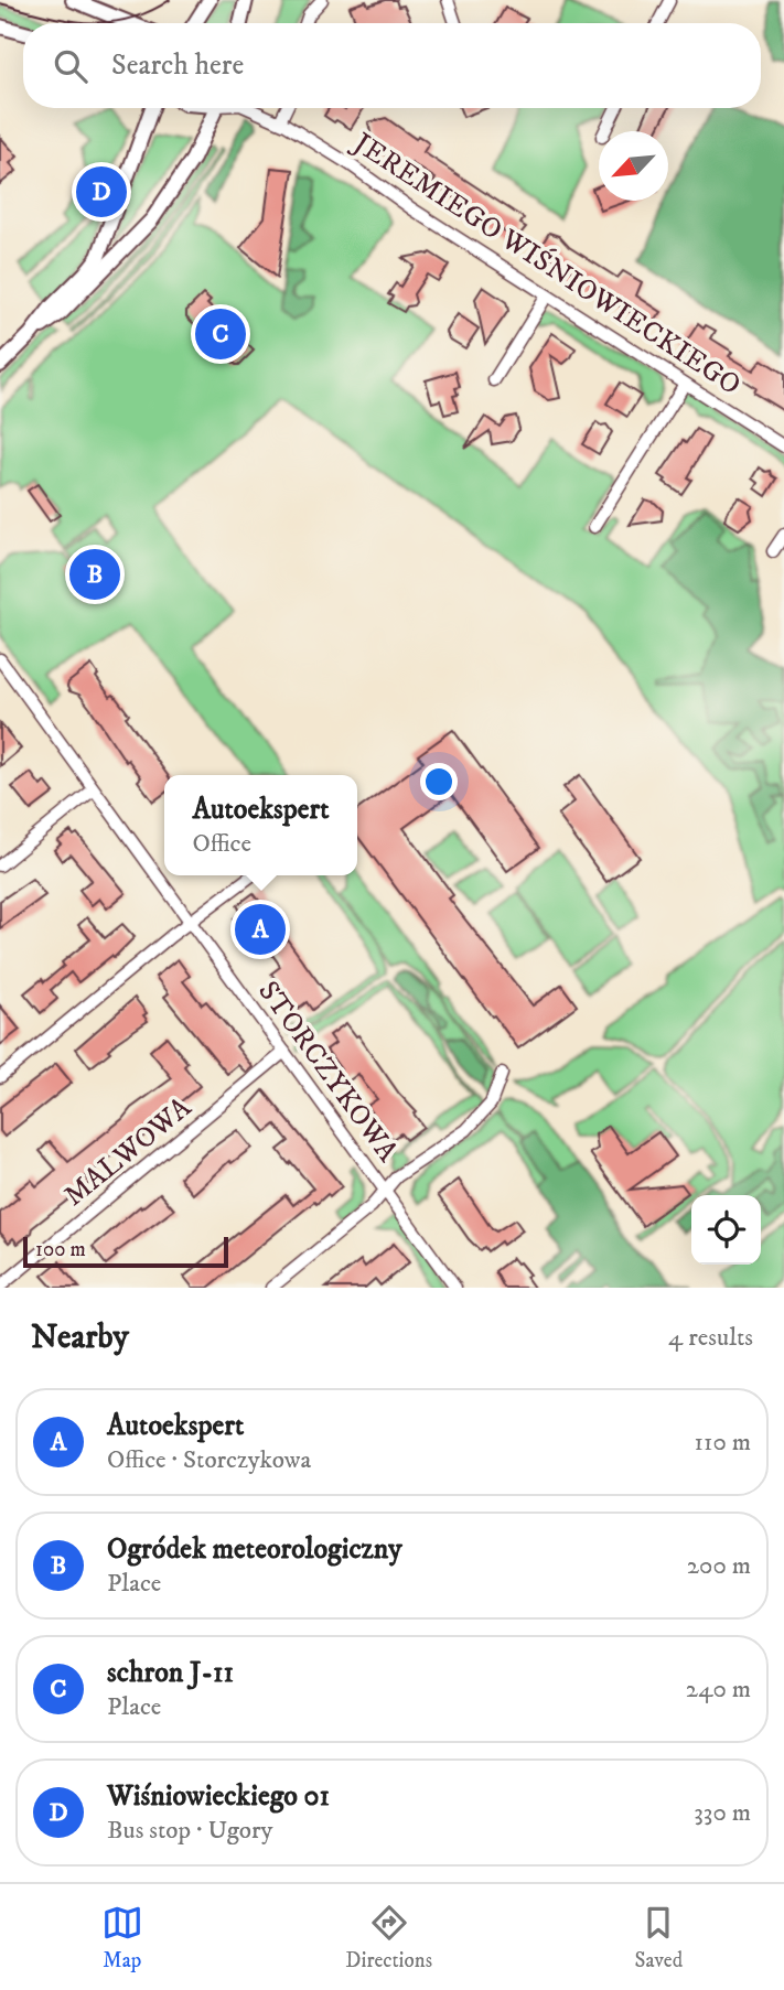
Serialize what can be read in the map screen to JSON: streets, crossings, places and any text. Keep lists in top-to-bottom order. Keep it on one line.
{"streets":{"street":["JEREMIEGO WIŚNIOWIECKIEGO","STORCZYKOWA","MALWOWA"]},"crossings":[["STORCZYKOWA","MALWOWA"]],"scale_bar":"100 m","north":"bottom left","page":{"search":"Search here","pins":["D","C","B","A"],"popup":["Autoekspert","Office"],"scale":"100 m","heading":["Nearby","4 results"],"list":[{"mark":"A","name":"Autoekspert","note":"Office · Storczykowa","value":"110 m"},{"mark":"B","name":"Ogródek meteorologiczny","note":"Place","value":"200 m"},{"mark":"C","name":"schron J-11","note":"Place","value":"240 m"},{"mark":"D","name":"Wiśniowieckiego 01","note":"Bus stop · Ugory","value":"330 m"}],"nav":["Map","Directions","Saved"]}}
